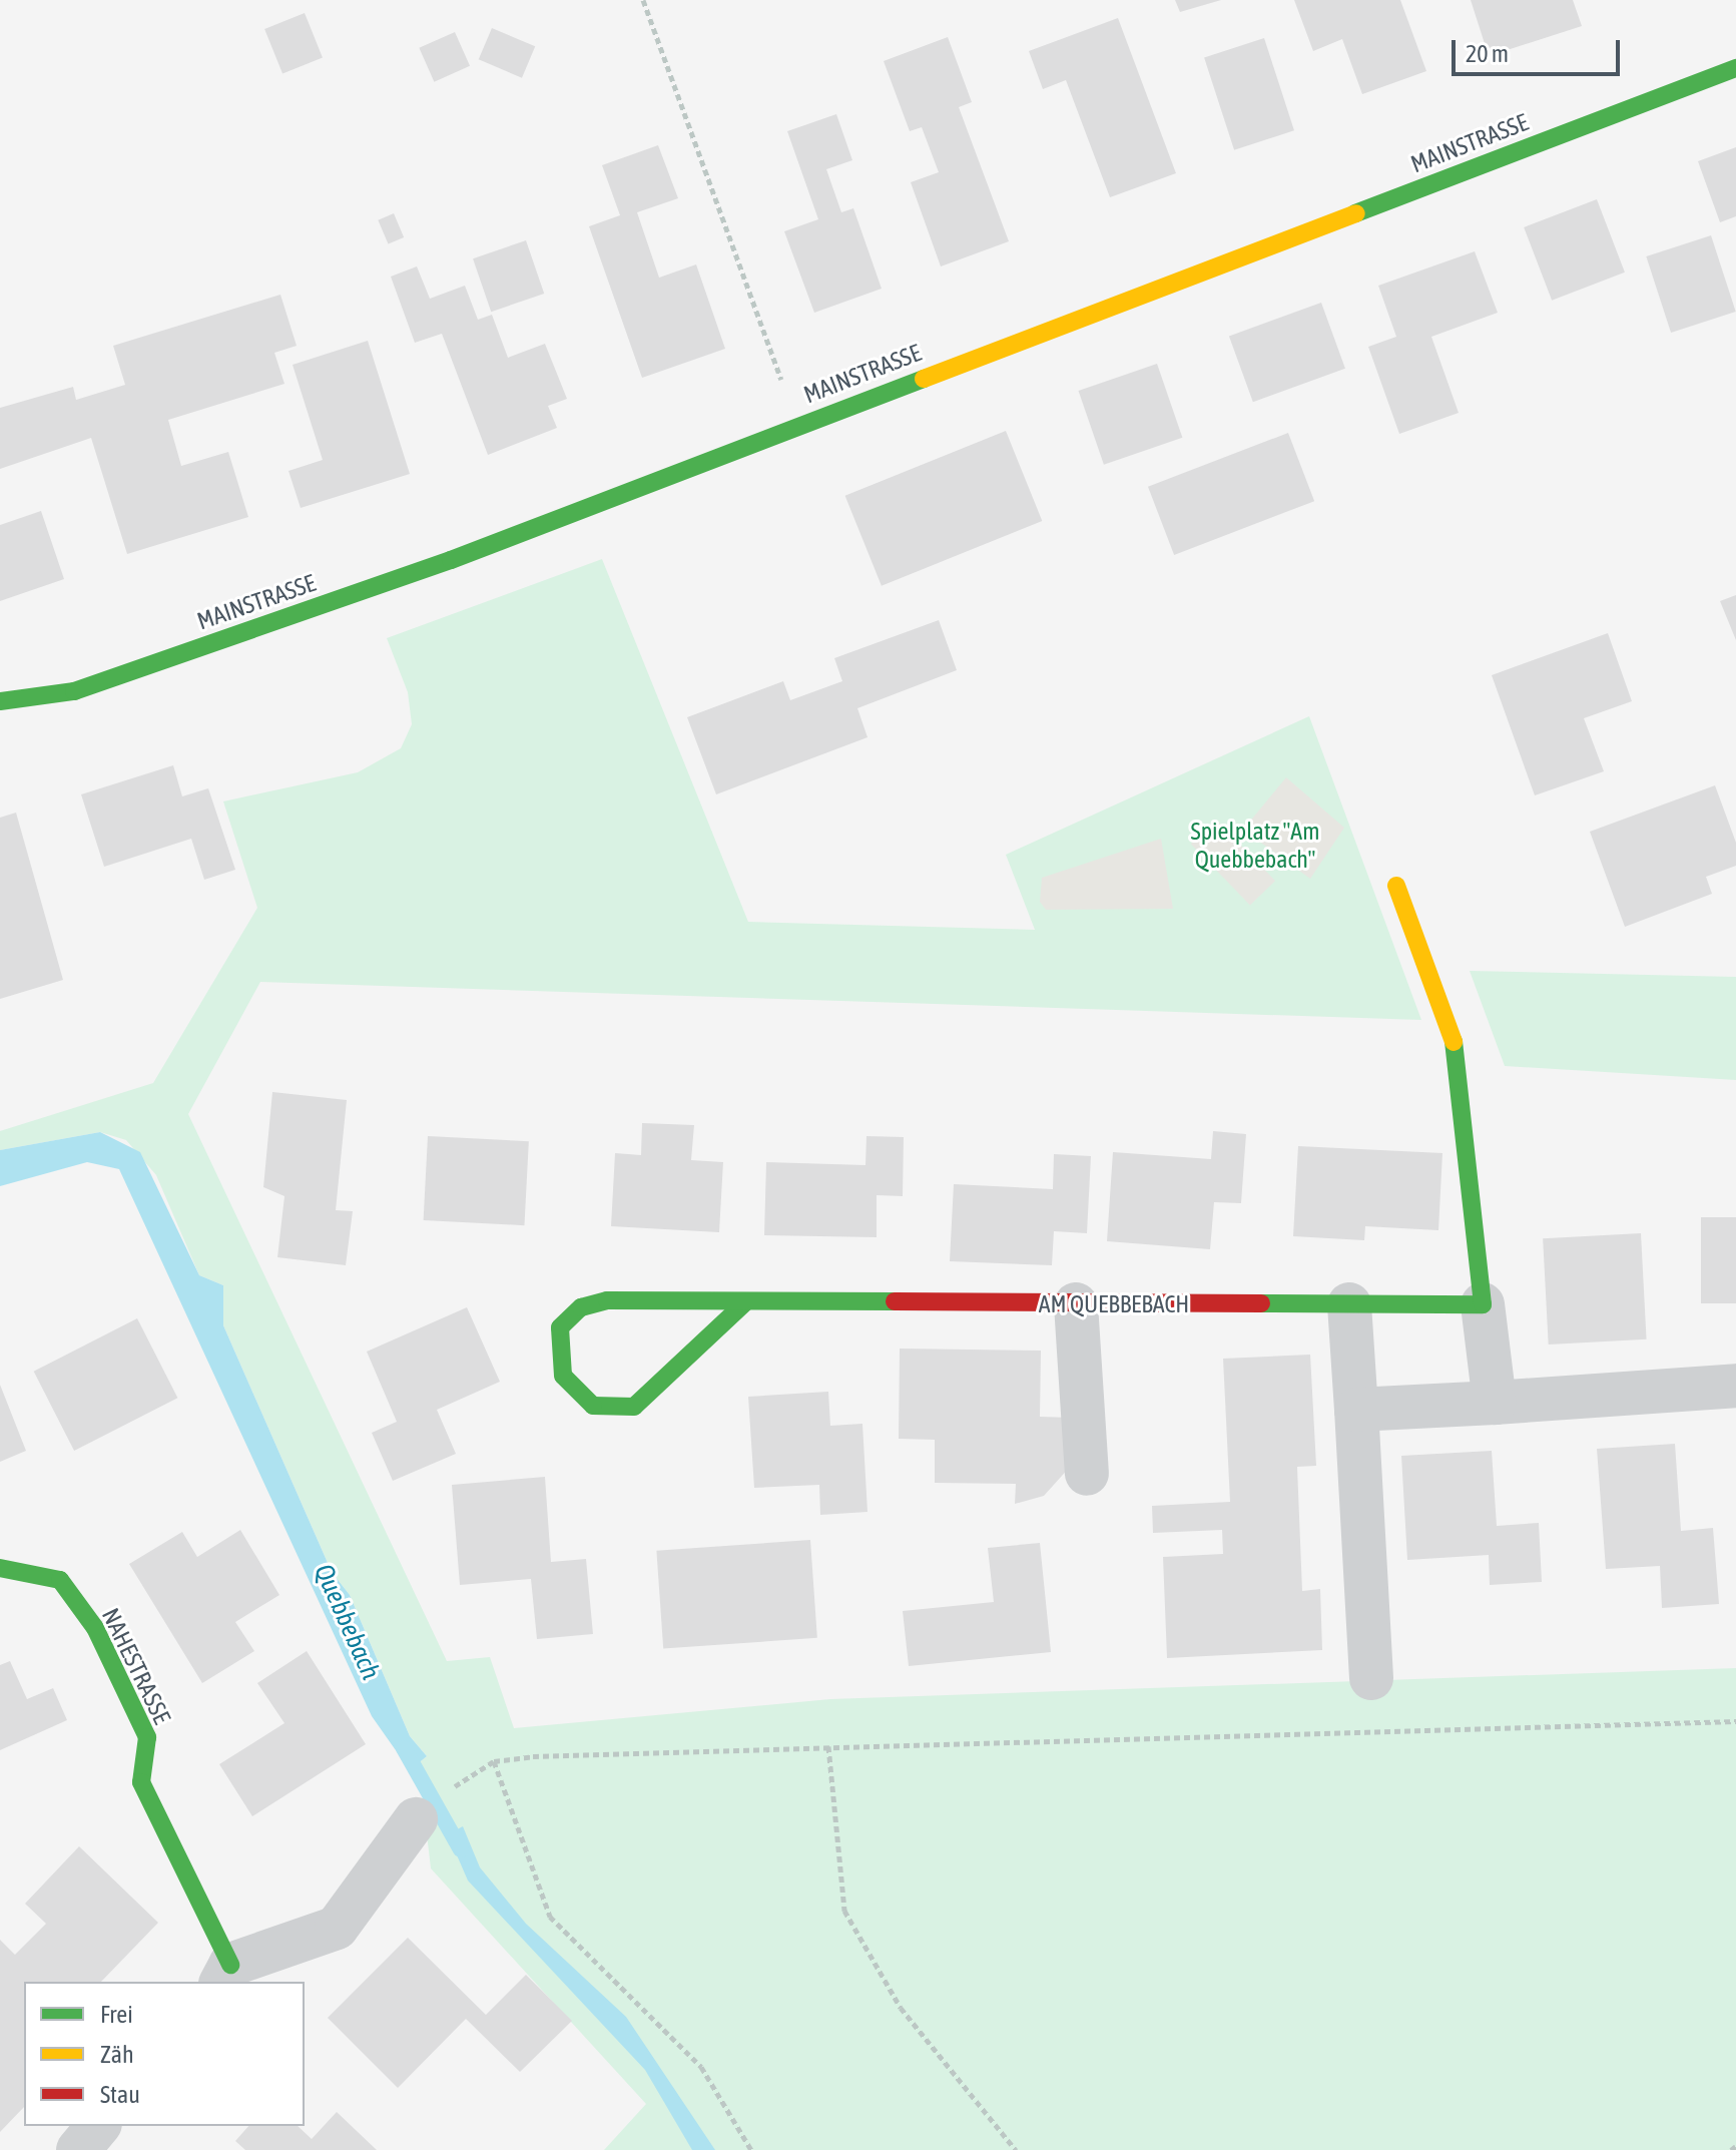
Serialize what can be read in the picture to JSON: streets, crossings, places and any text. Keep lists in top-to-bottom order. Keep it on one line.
{"streets":{"street":["MAINSTRASSE","AM QUEBBEBACH","NAHESTRASSE"]},"water":["Quebbebach"],"parks":["Spielplatz \"Am Quebbebach\""],"legend":["Frei","Zäh","Stau"],"scale_bar":"20 m"}
